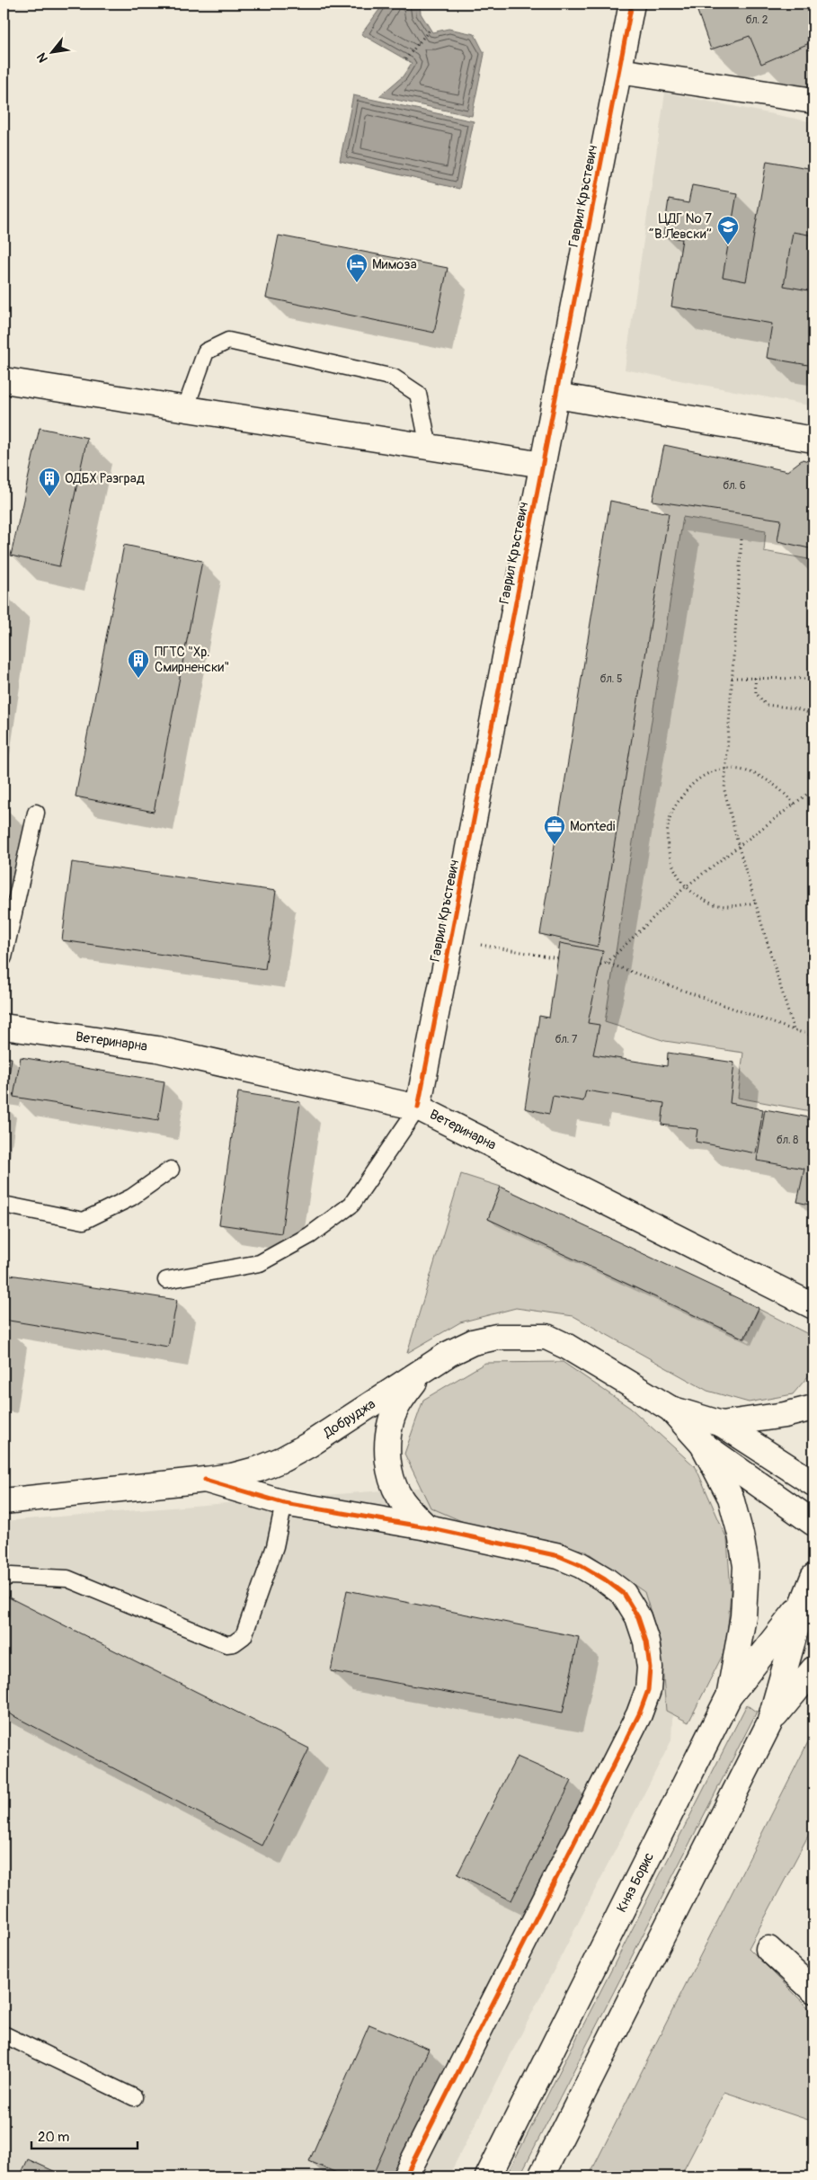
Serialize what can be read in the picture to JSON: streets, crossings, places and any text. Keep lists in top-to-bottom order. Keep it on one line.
{"streets":{"street":["Гаврил Кръстевич","Ветеринарна","Добруджа","Княз Борис"]},"crossings":[["Гаврил Кръстевич","Ветеринарна"]],"places":{"school or university":["ЦДГ № 7 “В.Левски”"],"hotel":["Мимоза"],"building":["ОДБХ Разград","ПГТС \"Хр. Смирненски\""],"office":["Montedi"]},"house_numbers":["бл. 2","бл. 6","бл. 5","бл. 7","бл. 8"],"scale_bar":"20 m","north":"bottom left"}
